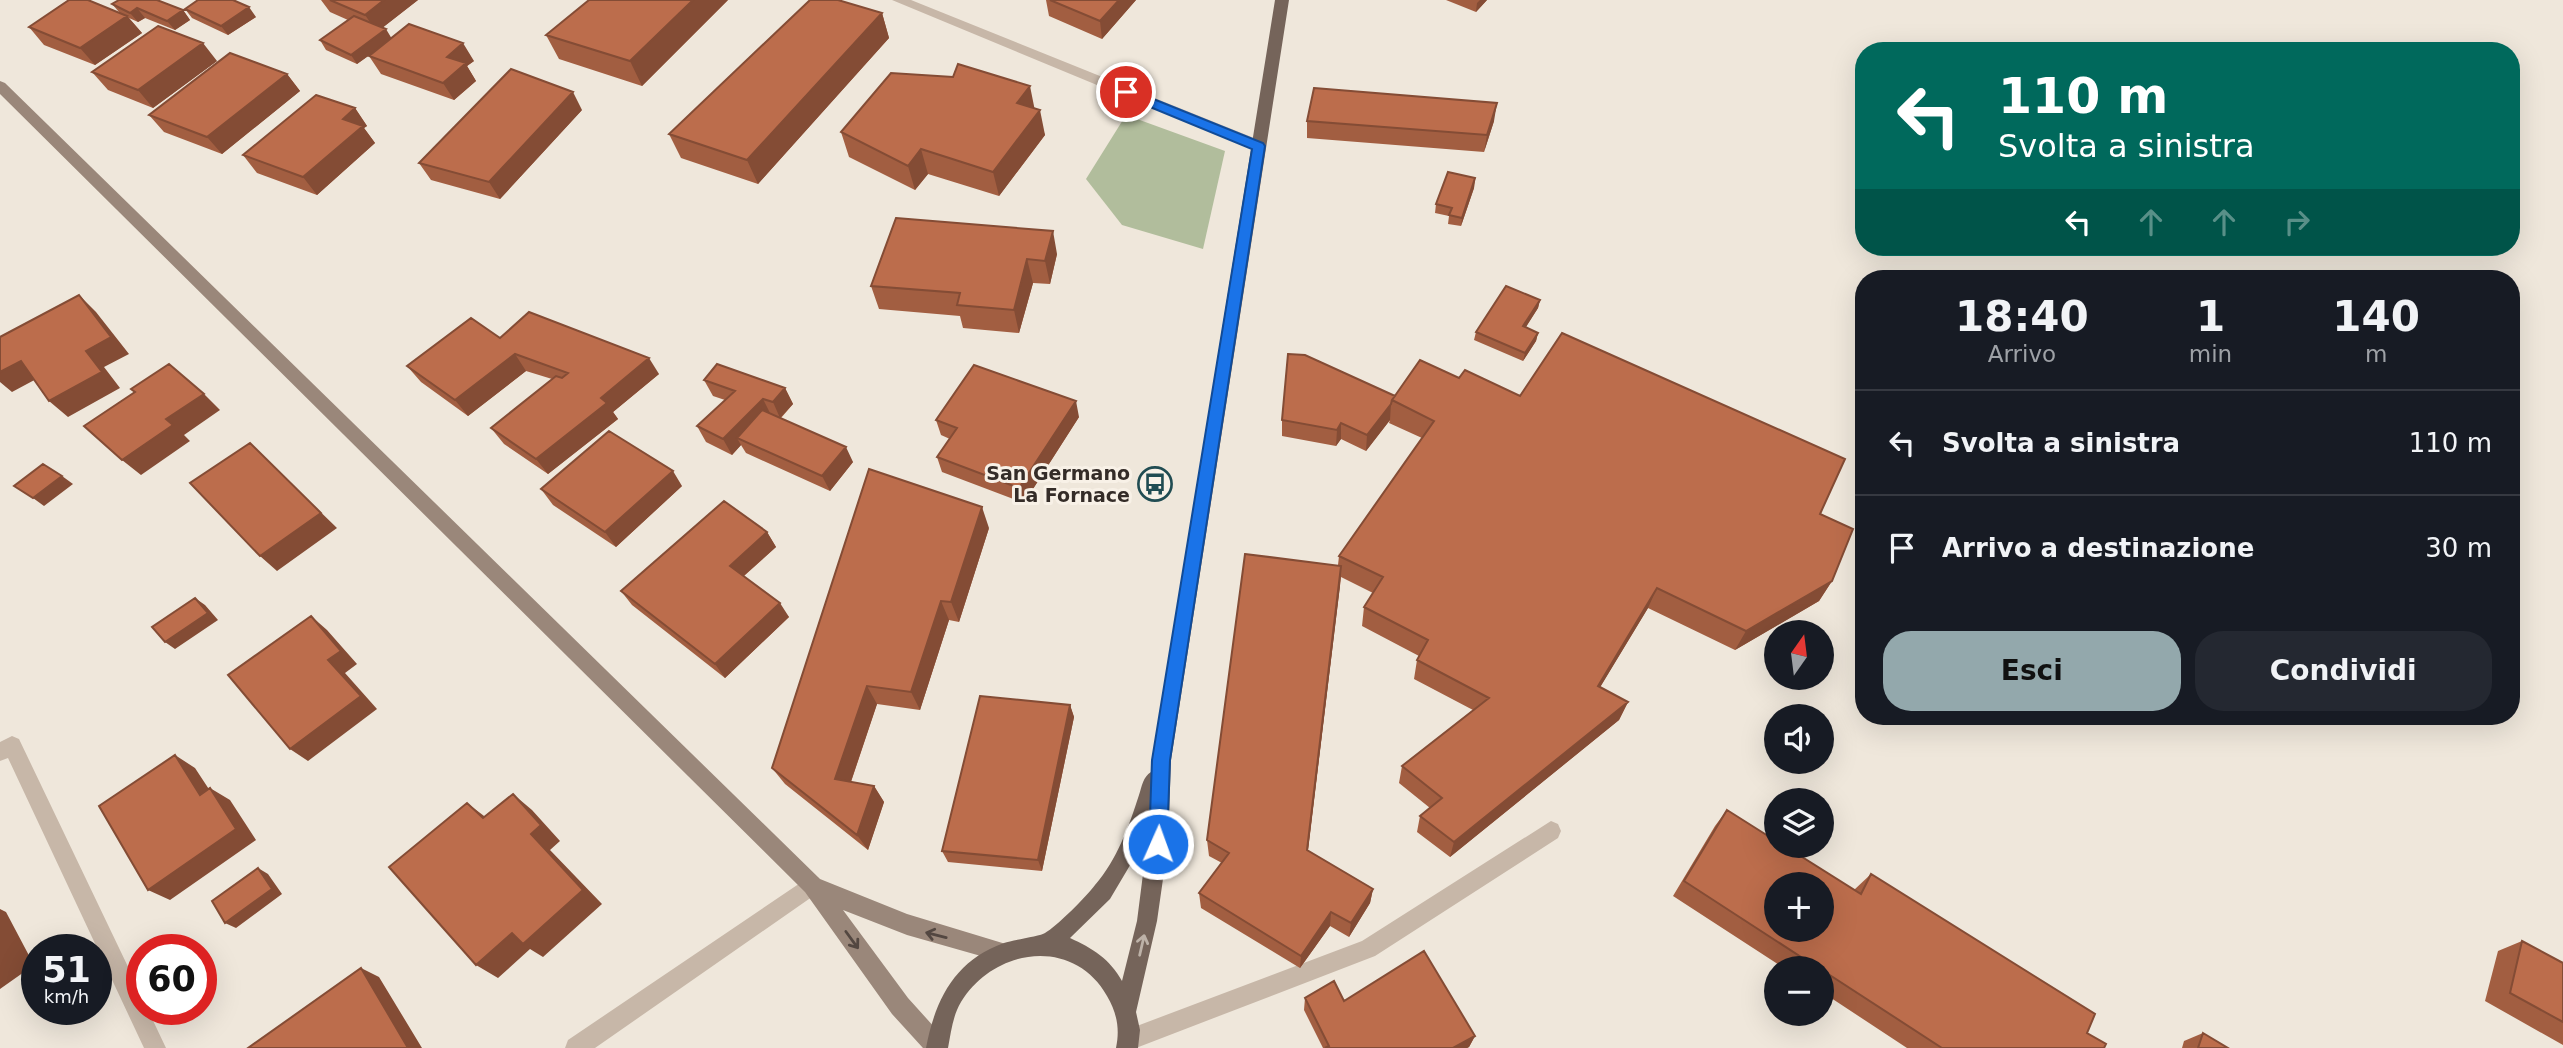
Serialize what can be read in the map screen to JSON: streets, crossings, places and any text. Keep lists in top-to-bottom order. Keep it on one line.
{"places":{"bus stop":["San Germano La Fornace"]},"north":"top","page":{"turn":["110 m","Svolta a sinistra"],"eta":["18:40","Arrivo","1","min","140","m"],"list":[{"name":"Svolta a sinistra","value":"110 m"},{"name":"Arrivo a destinazione","value":"30 m"}],"buttons":["Esci","Condividi"],"map_buttons":["+","−"],"speed":"51 km/h","limit":"60"}}
